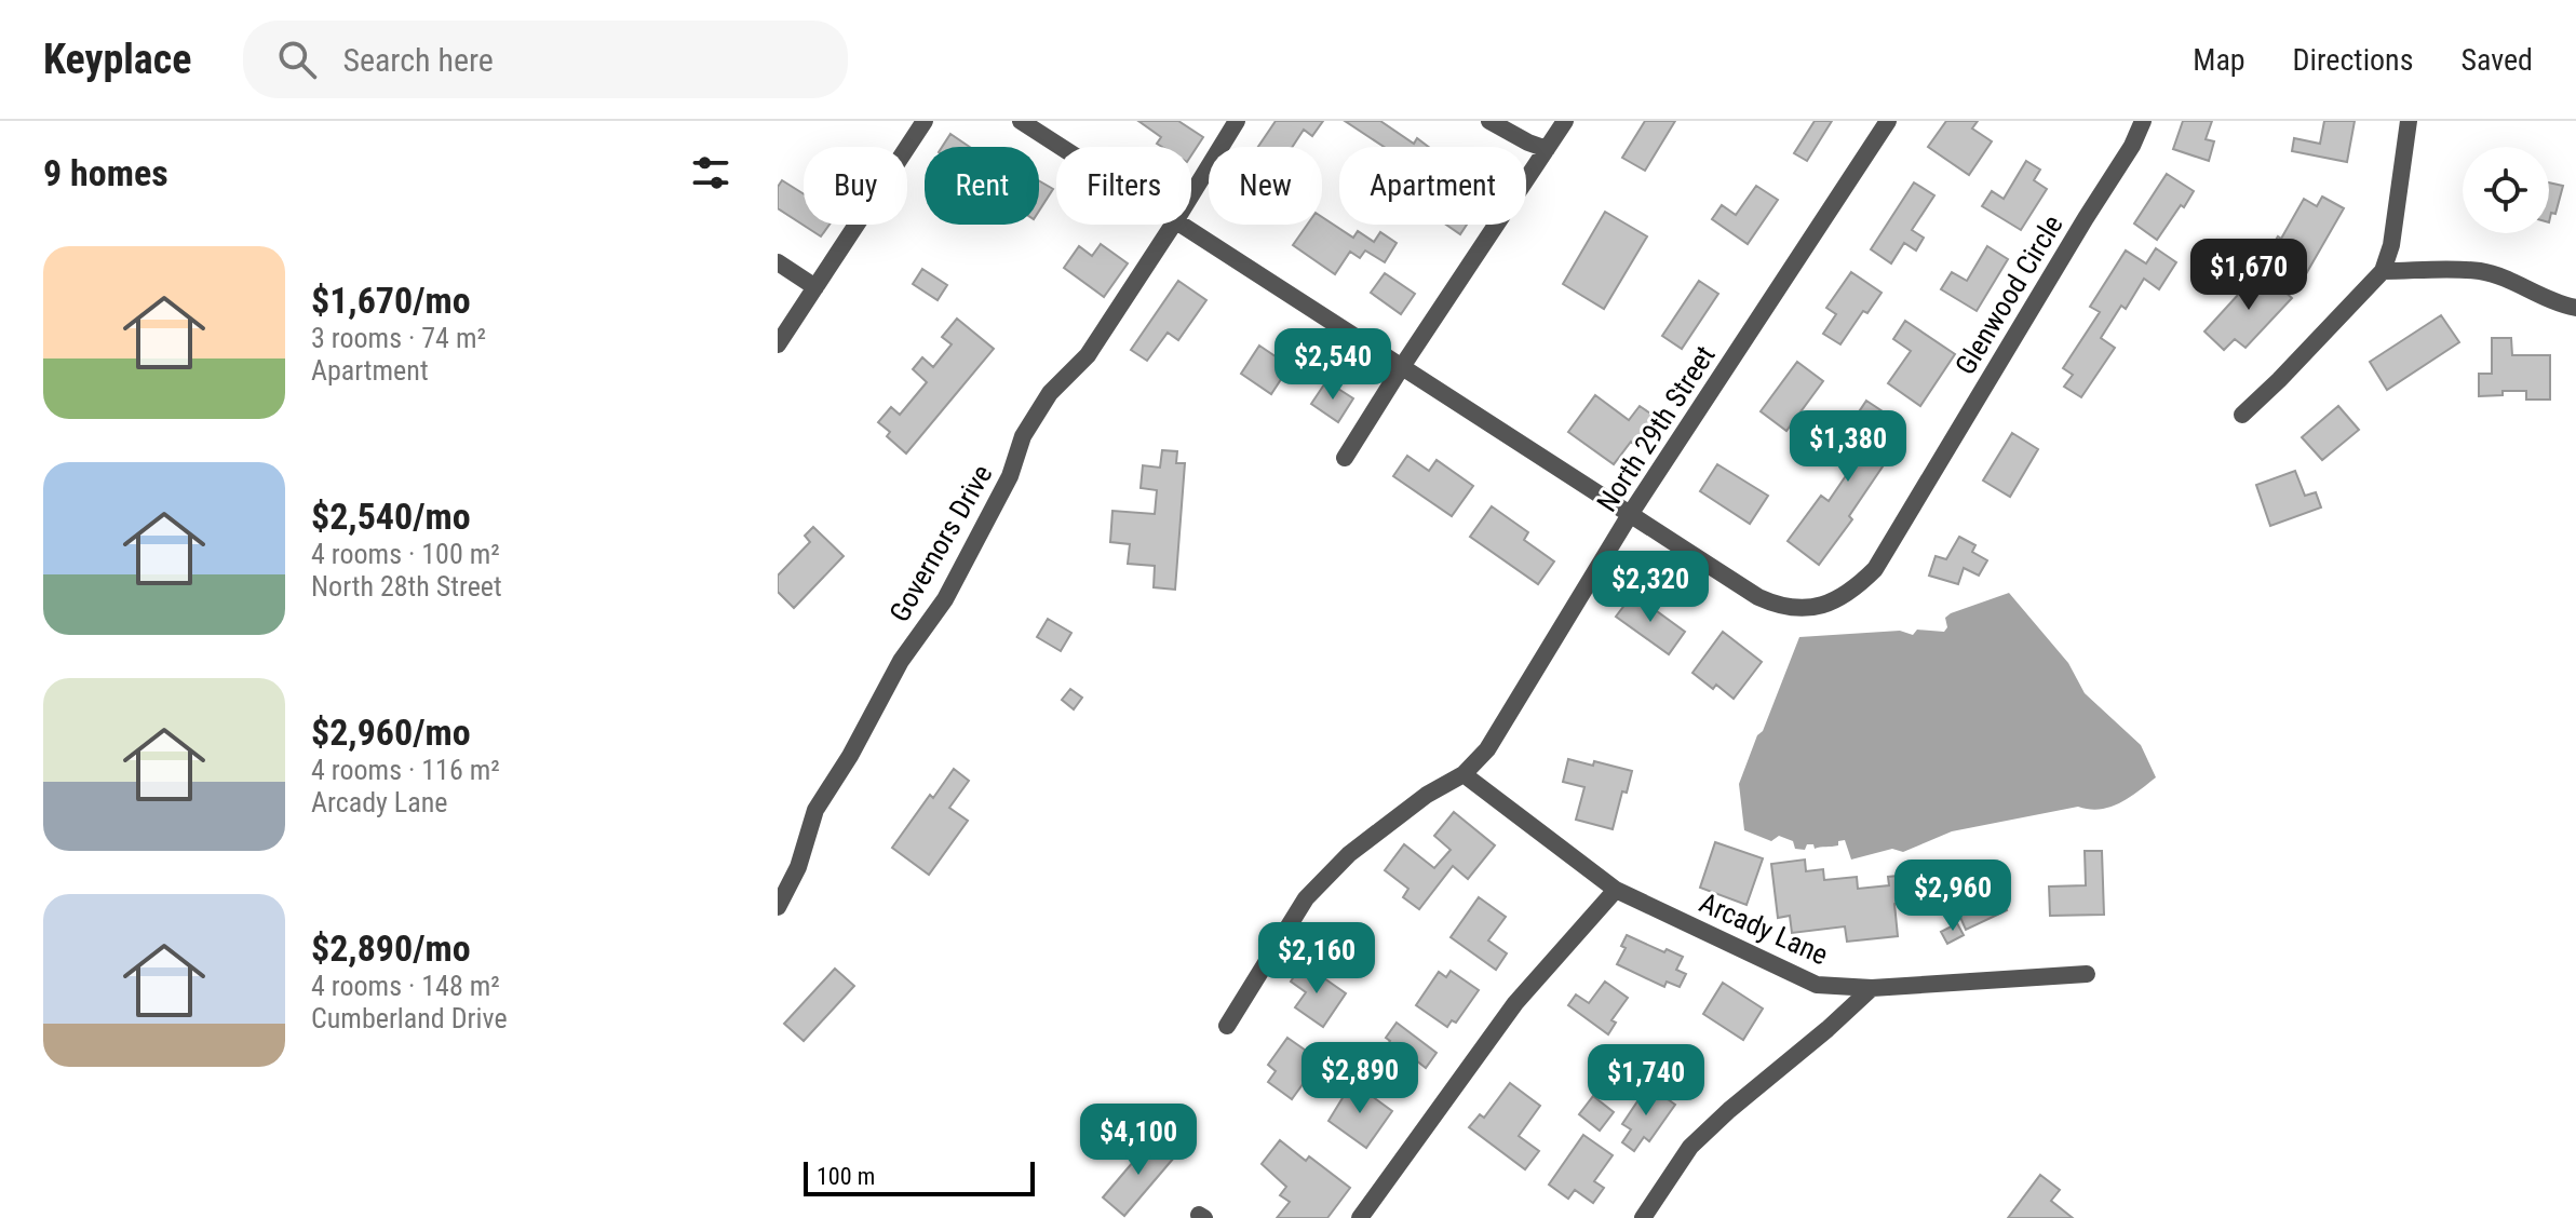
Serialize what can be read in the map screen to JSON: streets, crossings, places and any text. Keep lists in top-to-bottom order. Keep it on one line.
{"streets":{"street":["Glenwood Circle","North 29th Street","Governors Drive","Arcady Lane"]},"crossings":[["Glenwood Circle","North 29th Street"],["North 29th Street","Arcady Lane"]],"scale_bar":"100 m","page":{"header":"Keyplace","search":"Search here","nav":["Map","Directions","Saved"],"heading":"9 homes","chip":["Buy","Rent","Filters","New","Apartment"],"list":[{"name":"$1,670/mo","note":"3 rooms · 74 m² · Apartment"},{"name":"$2,540/mo","note":"4 rooms · 100 m² · North 28th Street"},{"name":"$2,960/mo","note":"4 rooms · 116 m² · Arcady Lane"},{"name":"$2,890/mo","note":"4 rooms · 148 m² · Cumberland Drive"}],"price":["$1,670","$2,540","$1,380","$2,320","$2,960","$2,160","$2,890","$1,740","$4,100"],"scale":"100 m"}}
